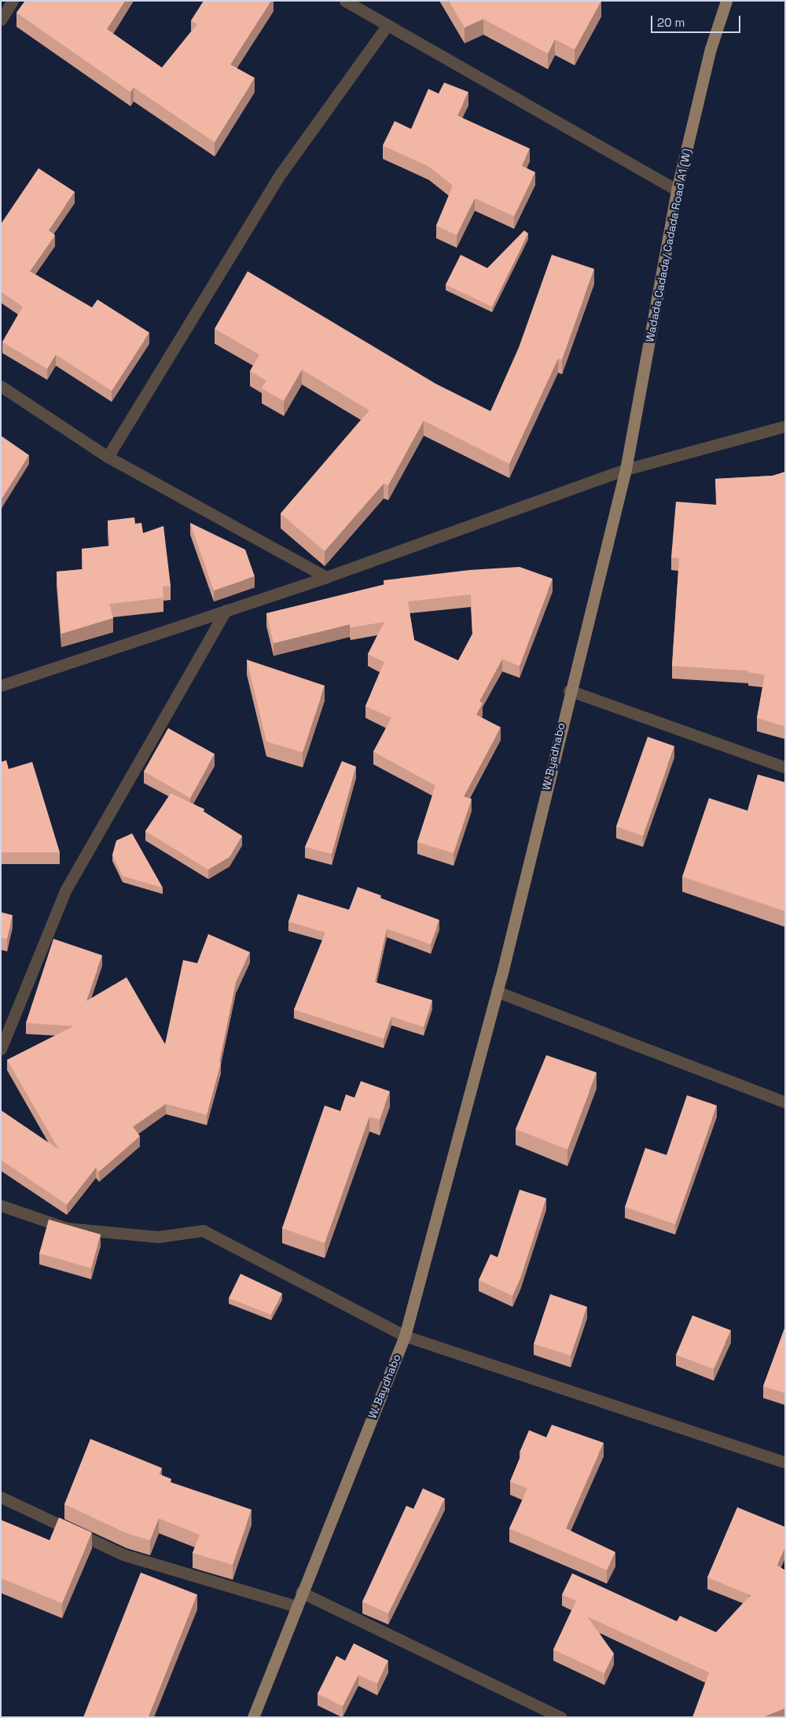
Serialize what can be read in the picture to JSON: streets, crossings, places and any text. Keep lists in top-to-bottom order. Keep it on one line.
{"streets":{"main road":["Wadada Cadada/ Cadada Road A1 (W)","W. Byadhabo","W. Baydhabo"]},"crossings":[["Wadada Cadada/ Cadada Road A1 (W)","W. Byadhabo"],["W. Byadhabo","W. Baydhabo"]],"scale_bar":"20 m"}
